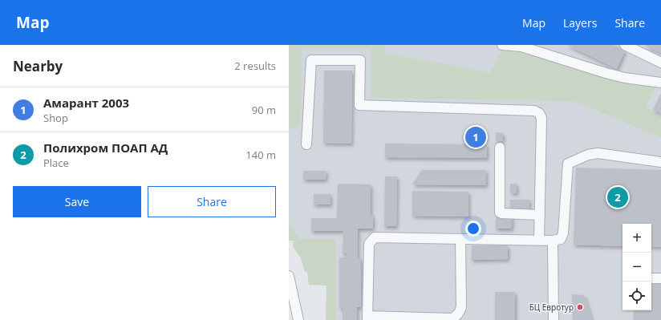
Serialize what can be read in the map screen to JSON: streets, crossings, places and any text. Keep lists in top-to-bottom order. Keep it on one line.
{"places":["БЦ Евротур"],"page":{"header":"Map","nav":["Map","Layers","Share"],"heading":["Nearby","2 results"],"list":[{"mark":"1","name":"Амарант 2003","note":"Shop","value":"90 m"},{"mark":"2","name":"Полихром ПОАП АД","note":"Place","value":"140 m"}],"pins":["1","2"],"buttons":["Save","Share"],"map_buttons":["+","−"]}}
